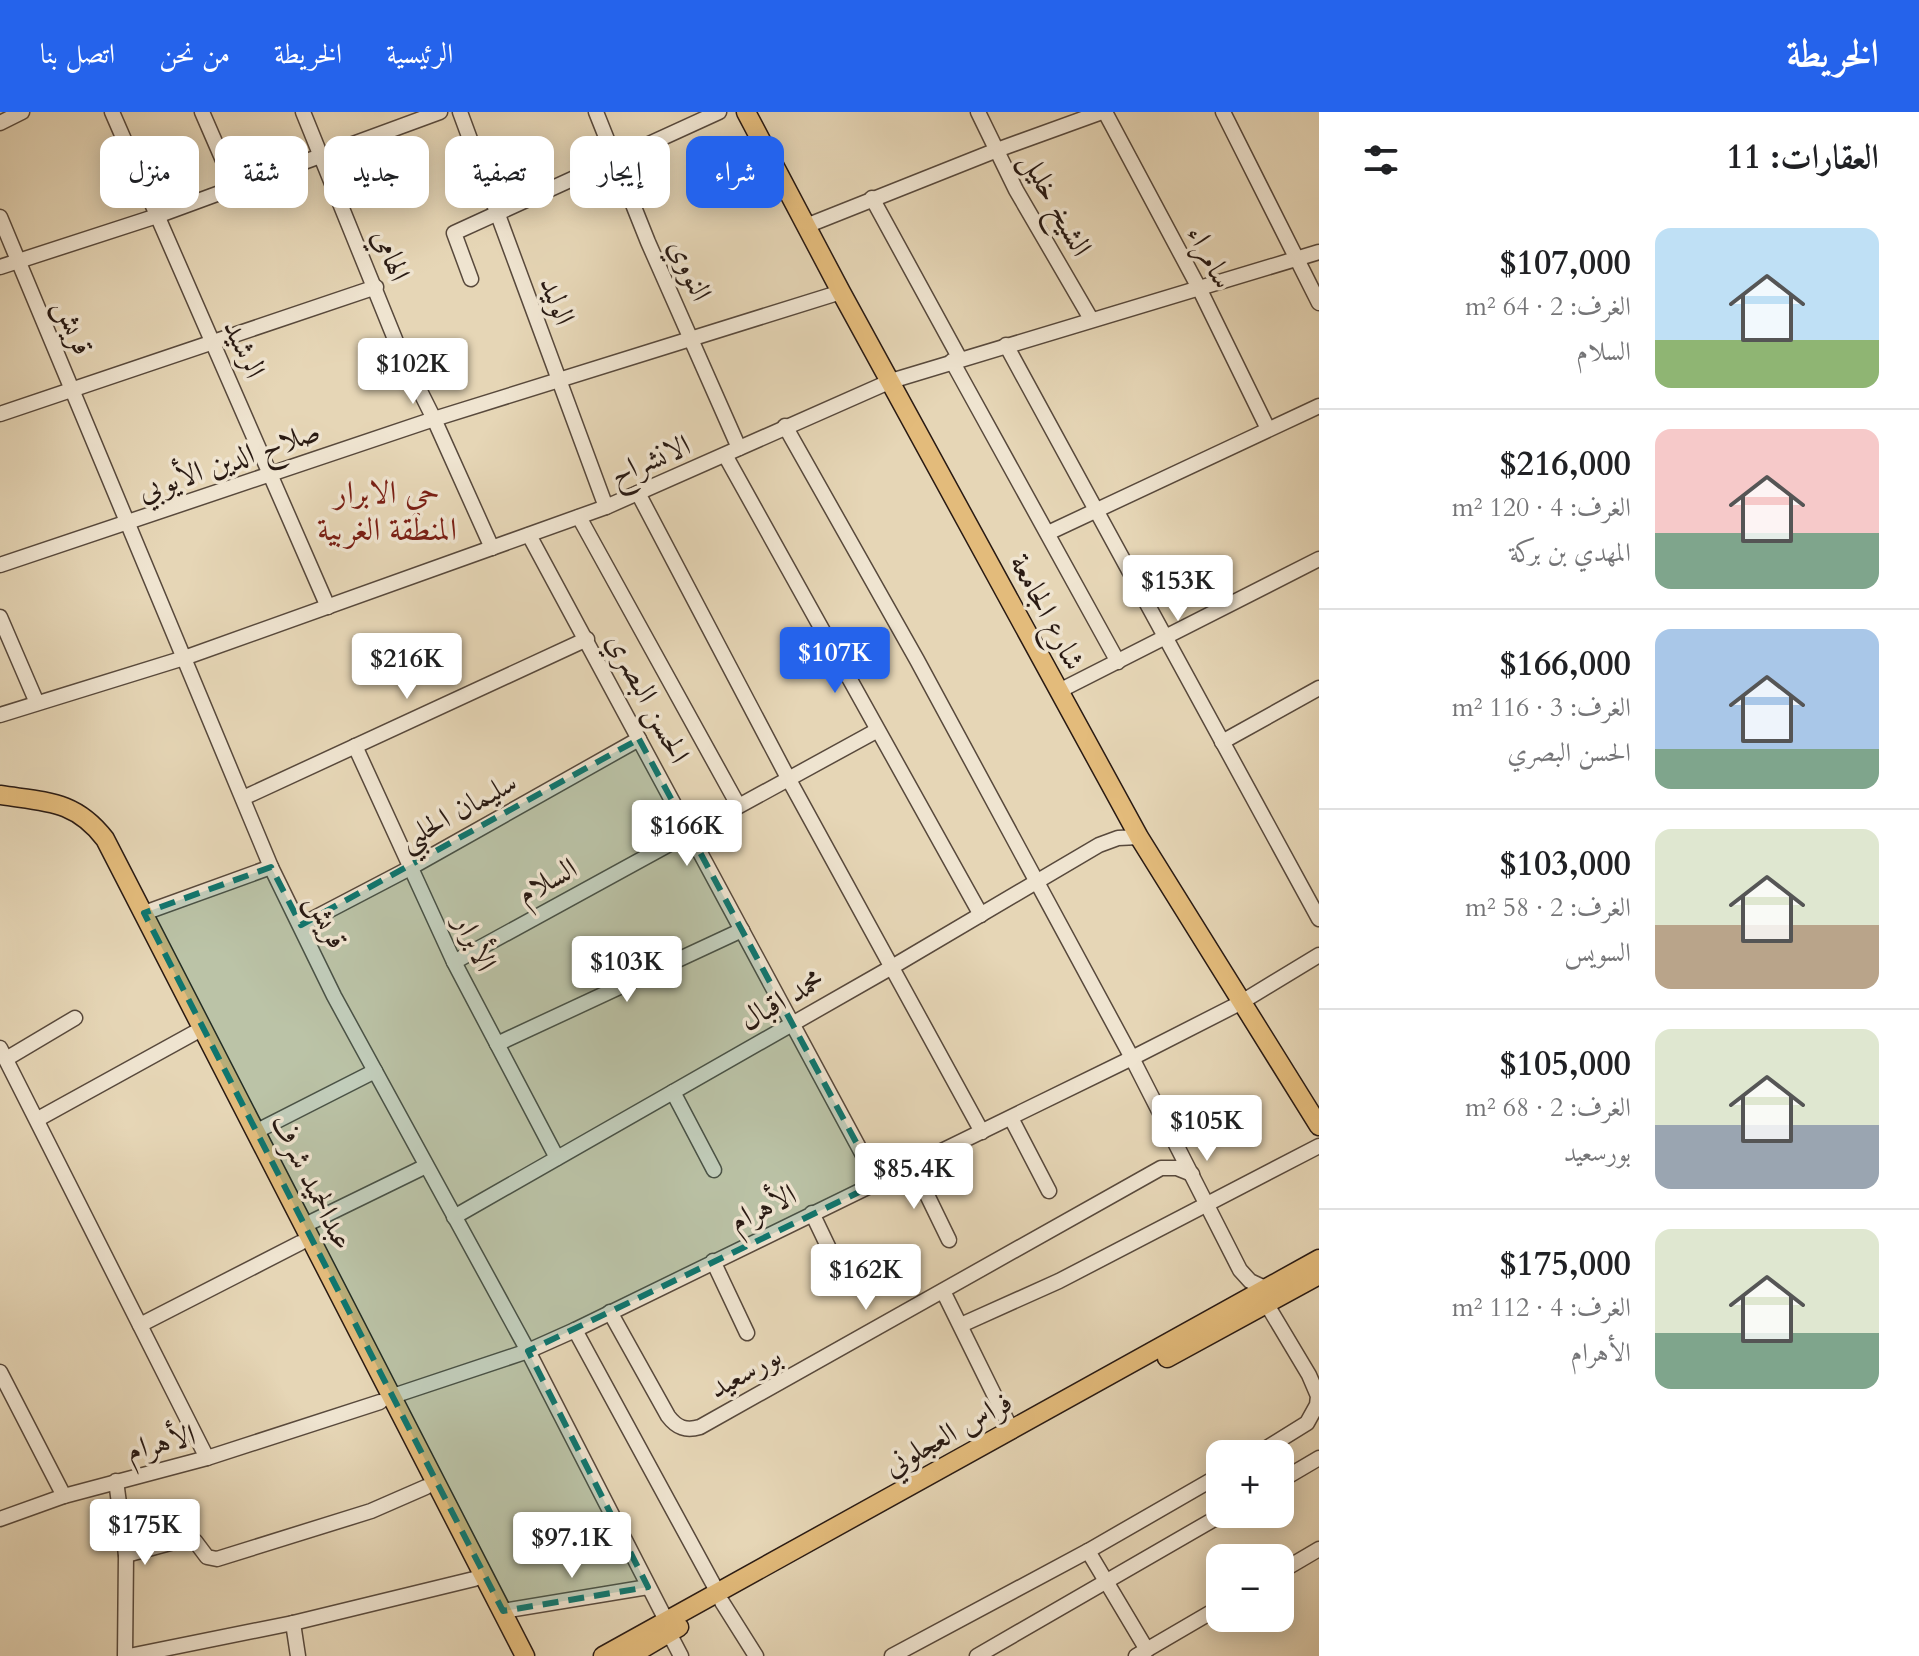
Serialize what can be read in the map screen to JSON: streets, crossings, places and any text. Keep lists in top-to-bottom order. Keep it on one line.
{"streets":{"main road":["شارع الجامعة","عبدالحميد شرف","فراس العجلوني"],"street":["الشيخ خليل","الهامي","سامراء","النووي","الوليد","قريش","الرشيد","الانشراح","صلاح الدين الأيوبي","الحسن البصري","سليمان الحلبي","السلام","الأبرار","محمد اقبال","الأهرام","بورسعيد"]},"crossings":[["الشيخ خليل","الانشراح"],["الهامي","الانشراح"],["الهامي","صلاح الدين الأيوبي"],["سامراء","الانشراح"],["النووي","الانشراح"],["النووي","صلاح الدين الأيوبي"],["النووي","السلام"],["النووي","محمد اقبال"],["الوليد","الانشراح"],["الوليد","صلاح الدين الأيوبي"],["قريش","الانشراح"],["قريش","صلاح الدين الأيوبي"],["قريش","سليمان الحلبي"],["قريش","محمد اقبال"],["قريش","الأهرام"],["قريش","فراس العجلوني"],["الرشيد","الانشراح"],["الرشيد","صلاح الدين الأيوبي"],["الانشراح","شارع الجامعة"],["الانشراح","الحسن البصري"],["صلاح الدين الأيوبي","شارع الجامعة"],["شارع الجامعة","محمد اقبال"],["شارع الجامعة","الأهرام"],["الحسن البصري","سليمان الحلبي"],["الحسن البصري","السلام"],["الحسن البصري","محمد اقبال"],["الحسن البصري","الأهرام"],["سليمان الحلبي","الأبرار"],["السلام","الأبرار"],["الأبرار","محمد اقبال"],["عبدالحميد شرف","الأهرام"],["الأهرام","بورسعيد"]],"districts":["حي الابرار المنطقة الغربية"],"page":{"header":"الخريطة","nav":["الرئيسية","الخريطة","من نحن","اتصل بنا"],"heading":"العقارات: 11","chip":["شراء","إيجار","تصفية","جديد","شقة","منزل"],"list":[{"name":"$107,000","note":"الغرف: 2 · 64 m² · السلام"},{"name":"$216,000","note":"الغرف: 4 · 120 m² · المهدي بن بركة"},{"name":"$166,000","note":"الغرف: 3 · 116 m² · الحسن البصري"},{"name":"$103,000","note":"الغرف: 2 · 58 m² · السويس"},{"name":"$105,000","note":"الغرف: 2 · 68 m² · بورسعيد"},{"name":"$175,000","note":"الغرف: 4 · 112 m² · الأهرام"}],"price":["$102K","$153K","$107K","$216K","$166K","$103K","$105K","$85.4K","$162K","$175K","$97.1K"],"map_buttons":["+","−"]}}
